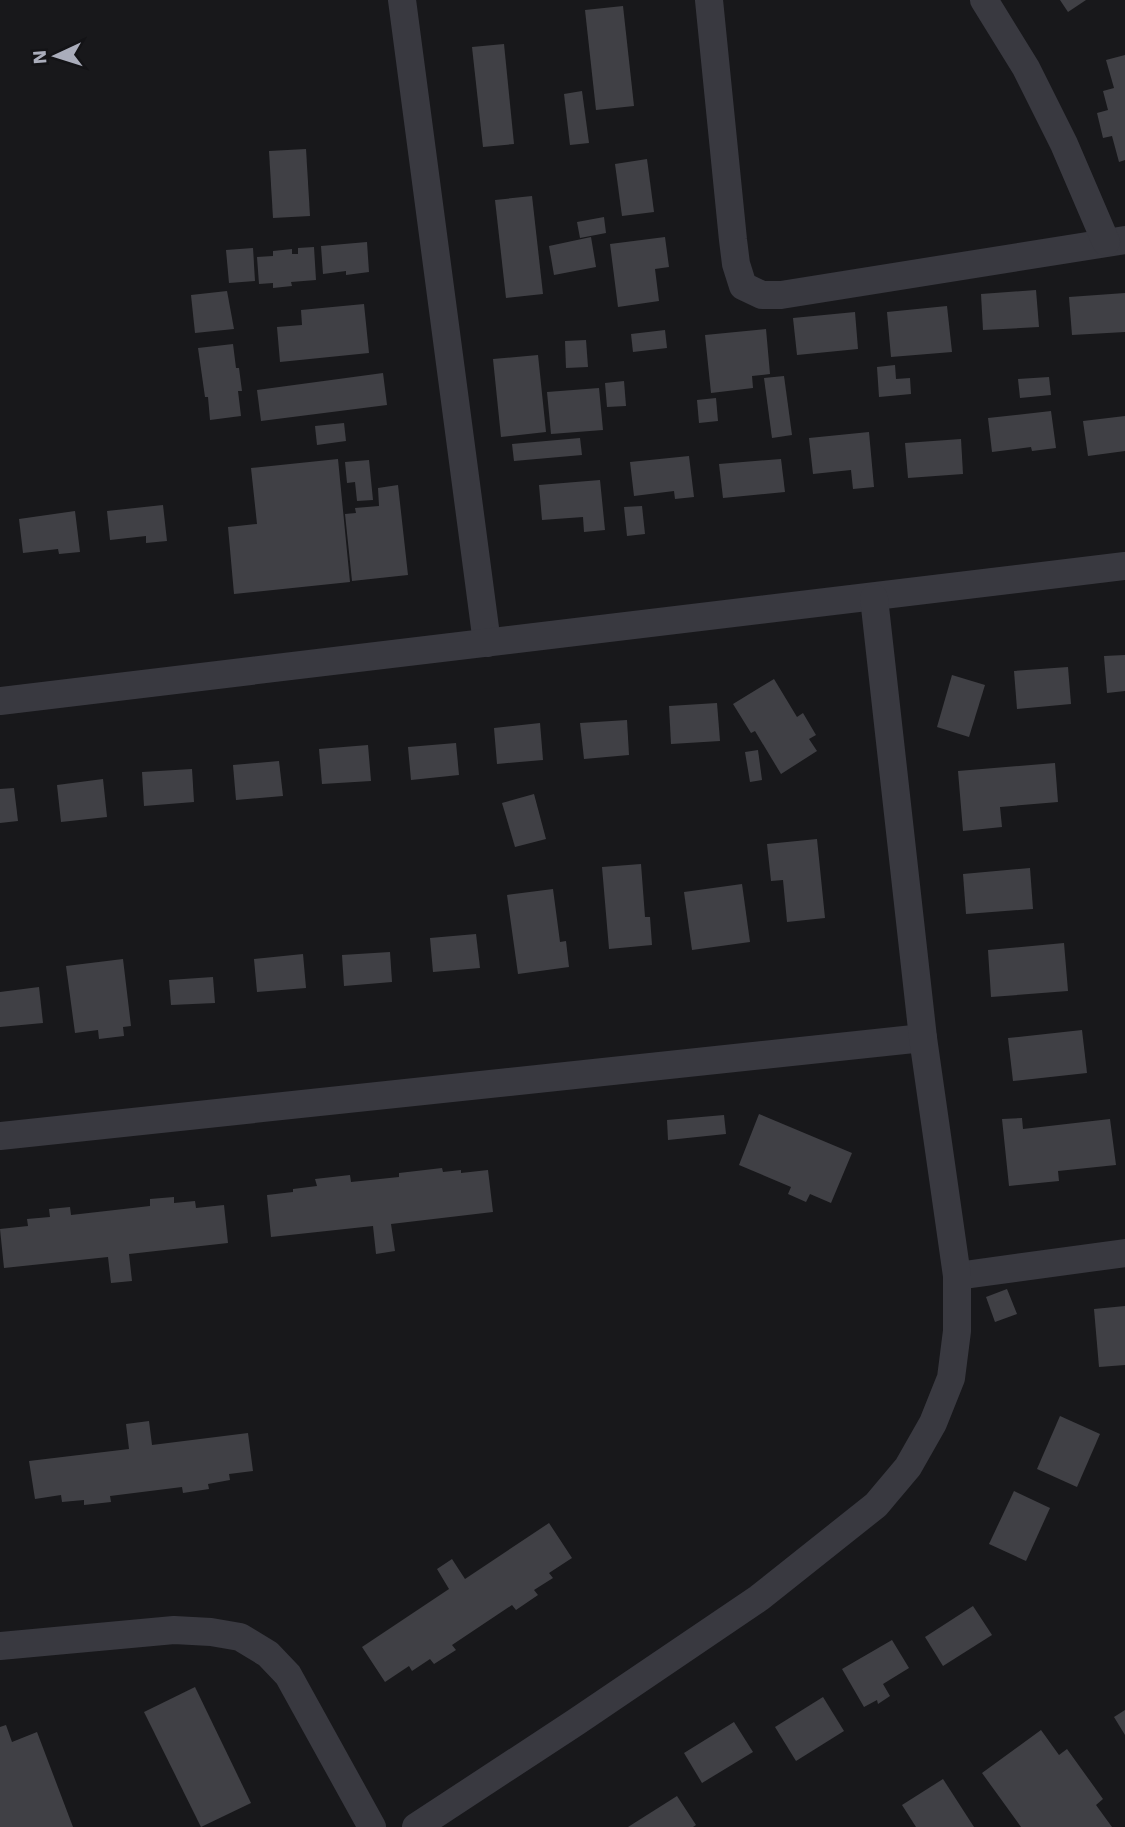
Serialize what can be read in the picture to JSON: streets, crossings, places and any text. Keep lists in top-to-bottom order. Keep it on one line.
{"north":"left"}
